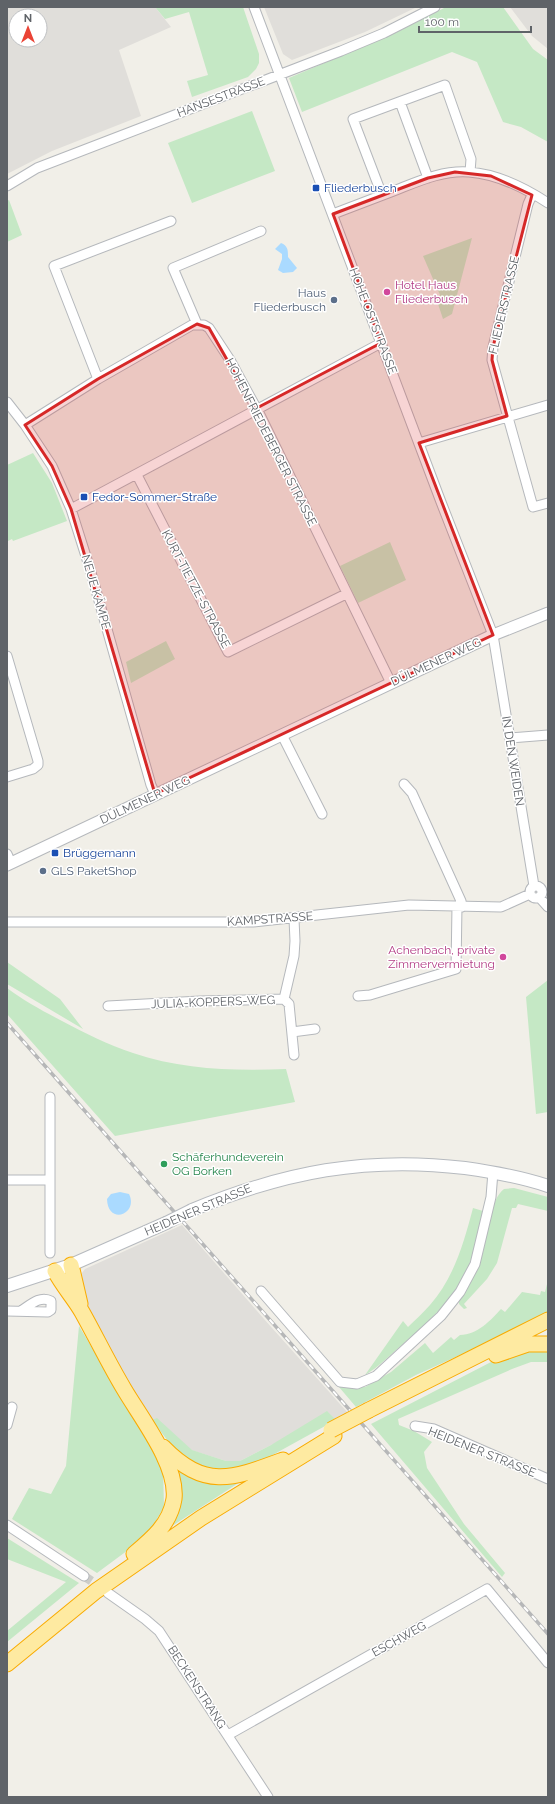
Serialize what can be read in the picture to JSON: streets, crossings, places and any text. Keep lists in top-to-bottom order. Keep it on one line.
{"streets":{"main road":["HEIDENER STRASSE"],"street":["HANSESTRASSE","FLIEDERSTRASSE","HOHE OSTSTRASSE","HOHENFRIEDEBERGER STRASSE","KURT-TIETZE-STRASSE","NEUE KÄMPE","DÜLMENER WEG","IN DEN WEIDEN","KAMPSTRASSE","JULIA-KOPPERS-WEG","ESCHWEG","BECKENSTRANG"]},"crossings":[["HANSESTRASSE","HOHE OSTSTRASSE"],["HOHE OSTSTRASSE","DÜLMENER WEG"],["HOHE OSTSTRASSE","IN DEN WEIDEN"],["HOHENFRIEDEBERGER STRASSE","KURT-TIETZE-STRASSE"],["HOHENFRIEDEBERGER STRASSE","DÜLMENER WEG"],["NEUE KÄMPE","DÜLMENER WEG"],["DÜLMENER WEG","IN DEN WEIDEN"],["IN DEN WEIDEN","KAMPSTRASSE"],["KAMPSTRASSE","JULIA-KOPPERS-WEG"],["ESCHWEG","BECKENSTRANG"]],"places":{"transit":["Fliederbusch","Fedor-Sommer-Straße","Brüggemann"],"other":["Hotel Haus Fliederbusch","Haus Fliederbusch","GLS PaketShop","Achenbach, private Zimmervermietung","Schäferhundeverein OG Borken"]},"scale_bar":"100 m","north":"top"}
